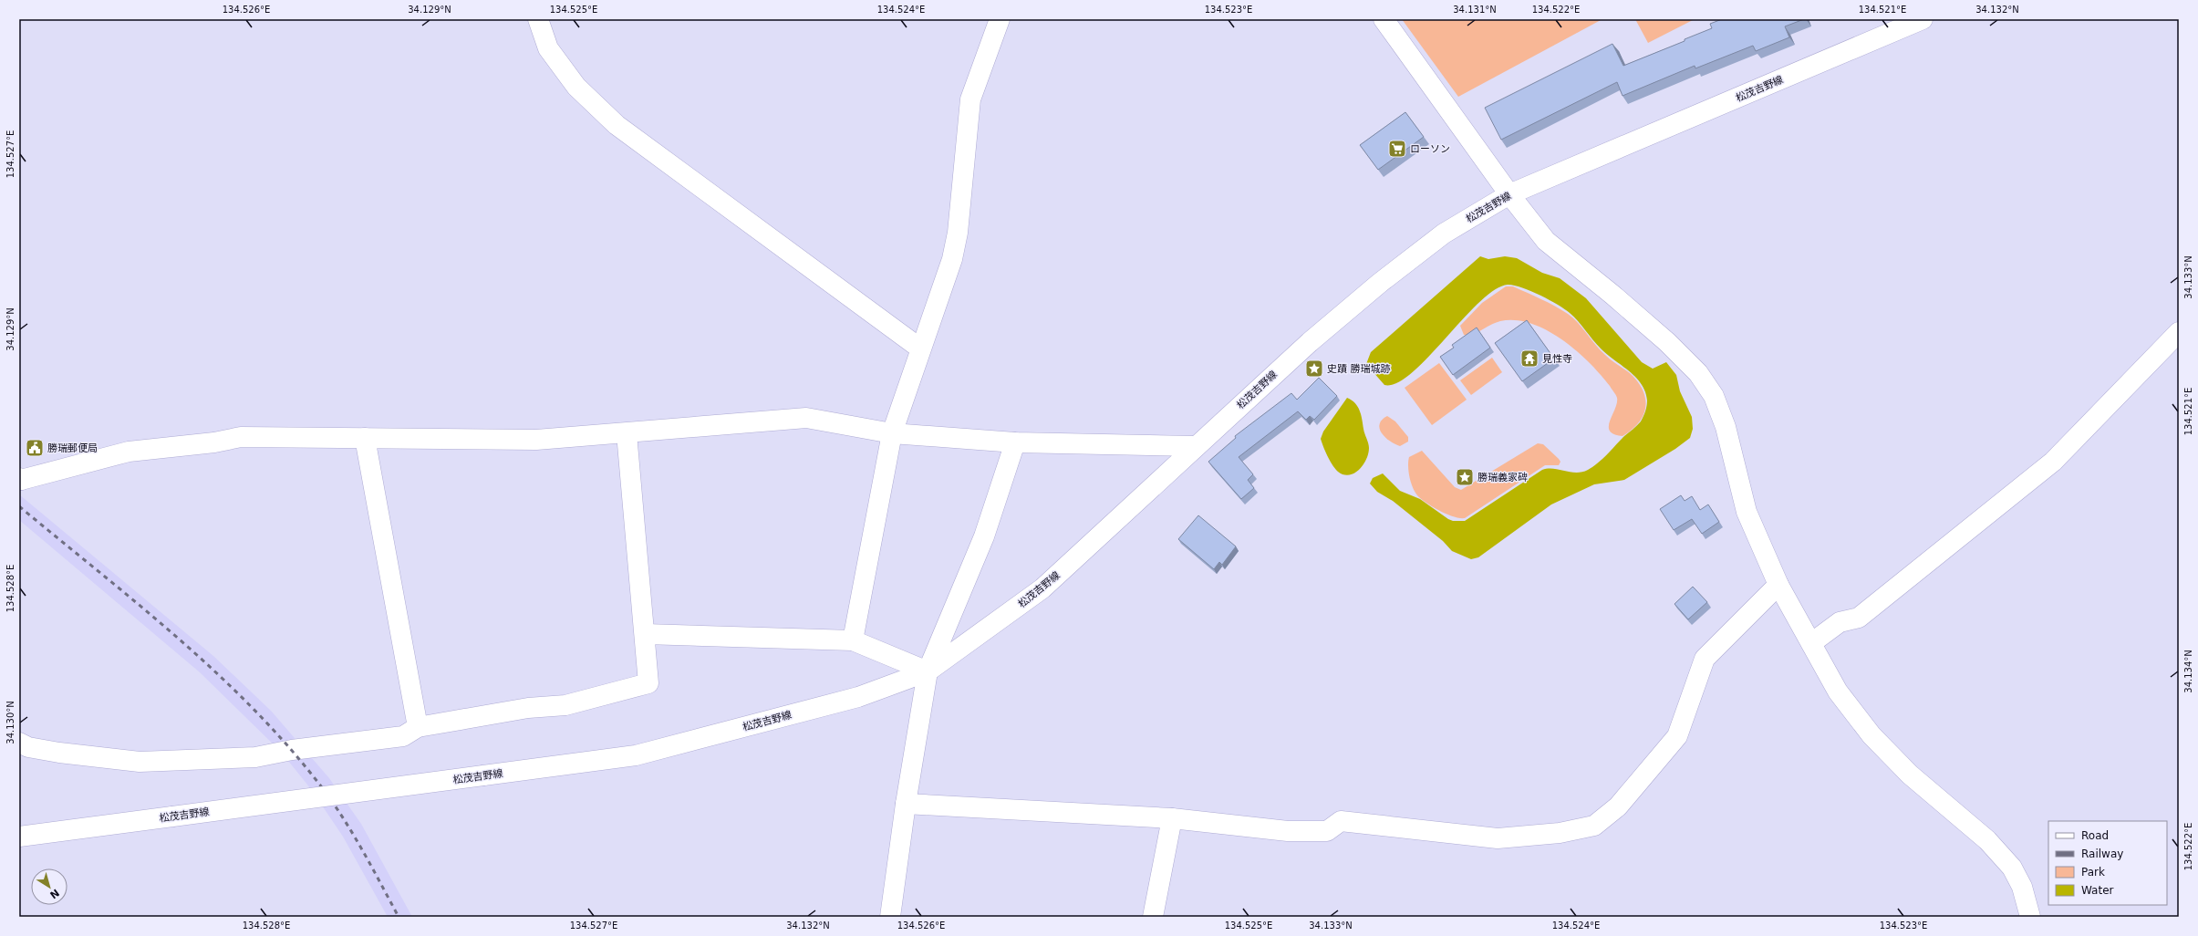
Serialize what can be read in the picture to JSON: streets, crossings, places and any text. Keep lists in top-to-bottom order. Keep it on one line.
{"streets":{"street":["松茂吉野線"]},"places":{"supermarket":["ローソン"],"temple":["見性寺"],"place":["史蹟 勝瑞城跡","勝瑞義家碑"],"public building":["勝瑞郵便局"]},"legend":["Road","Railway","Park","Water"],"north":"bottom right","coordinates":["134.526°E","34.129°N","134.525°E","134.524°E","134.523°E","34.131°N","134.522°E","134.521°E","34.132°N","134.527°E","34.133°N","134.528°E","34.134°N","34.130°N"]}
